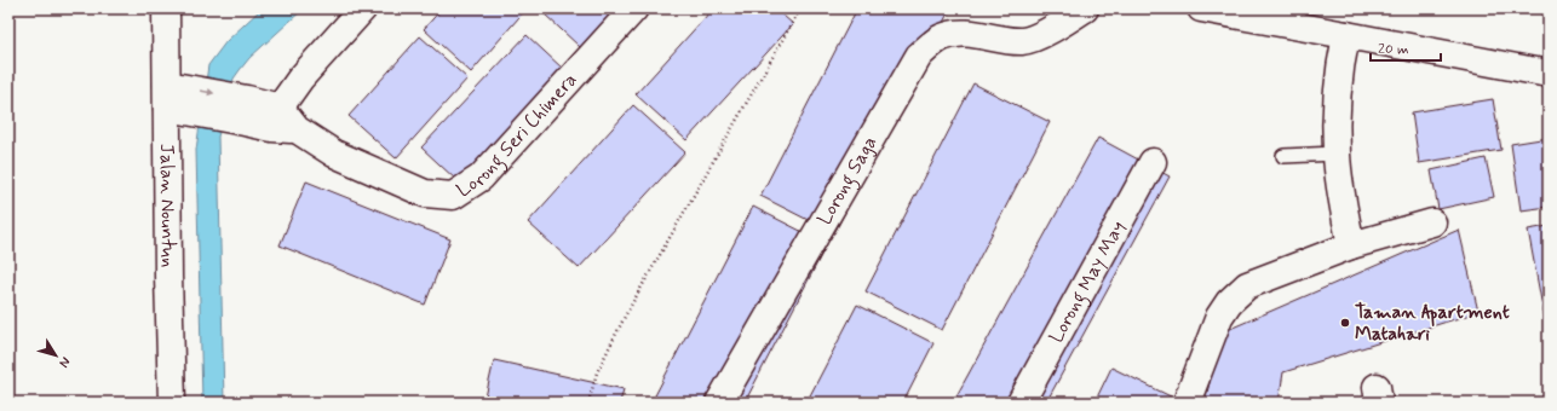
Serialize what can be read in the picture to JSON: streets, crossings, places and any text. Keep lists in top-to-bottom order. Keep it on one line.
{"streets":{"street":["Lorong Seri Chimera","Lorong Saga","Jalan Nountun","Lorong May May"]},"crossings":[["Lorong Seri Chimera","Jalan Nountun"]],"places":["Taman Apartment Matahari"],"scale_bar":"20 m","north":"bottom right"}
